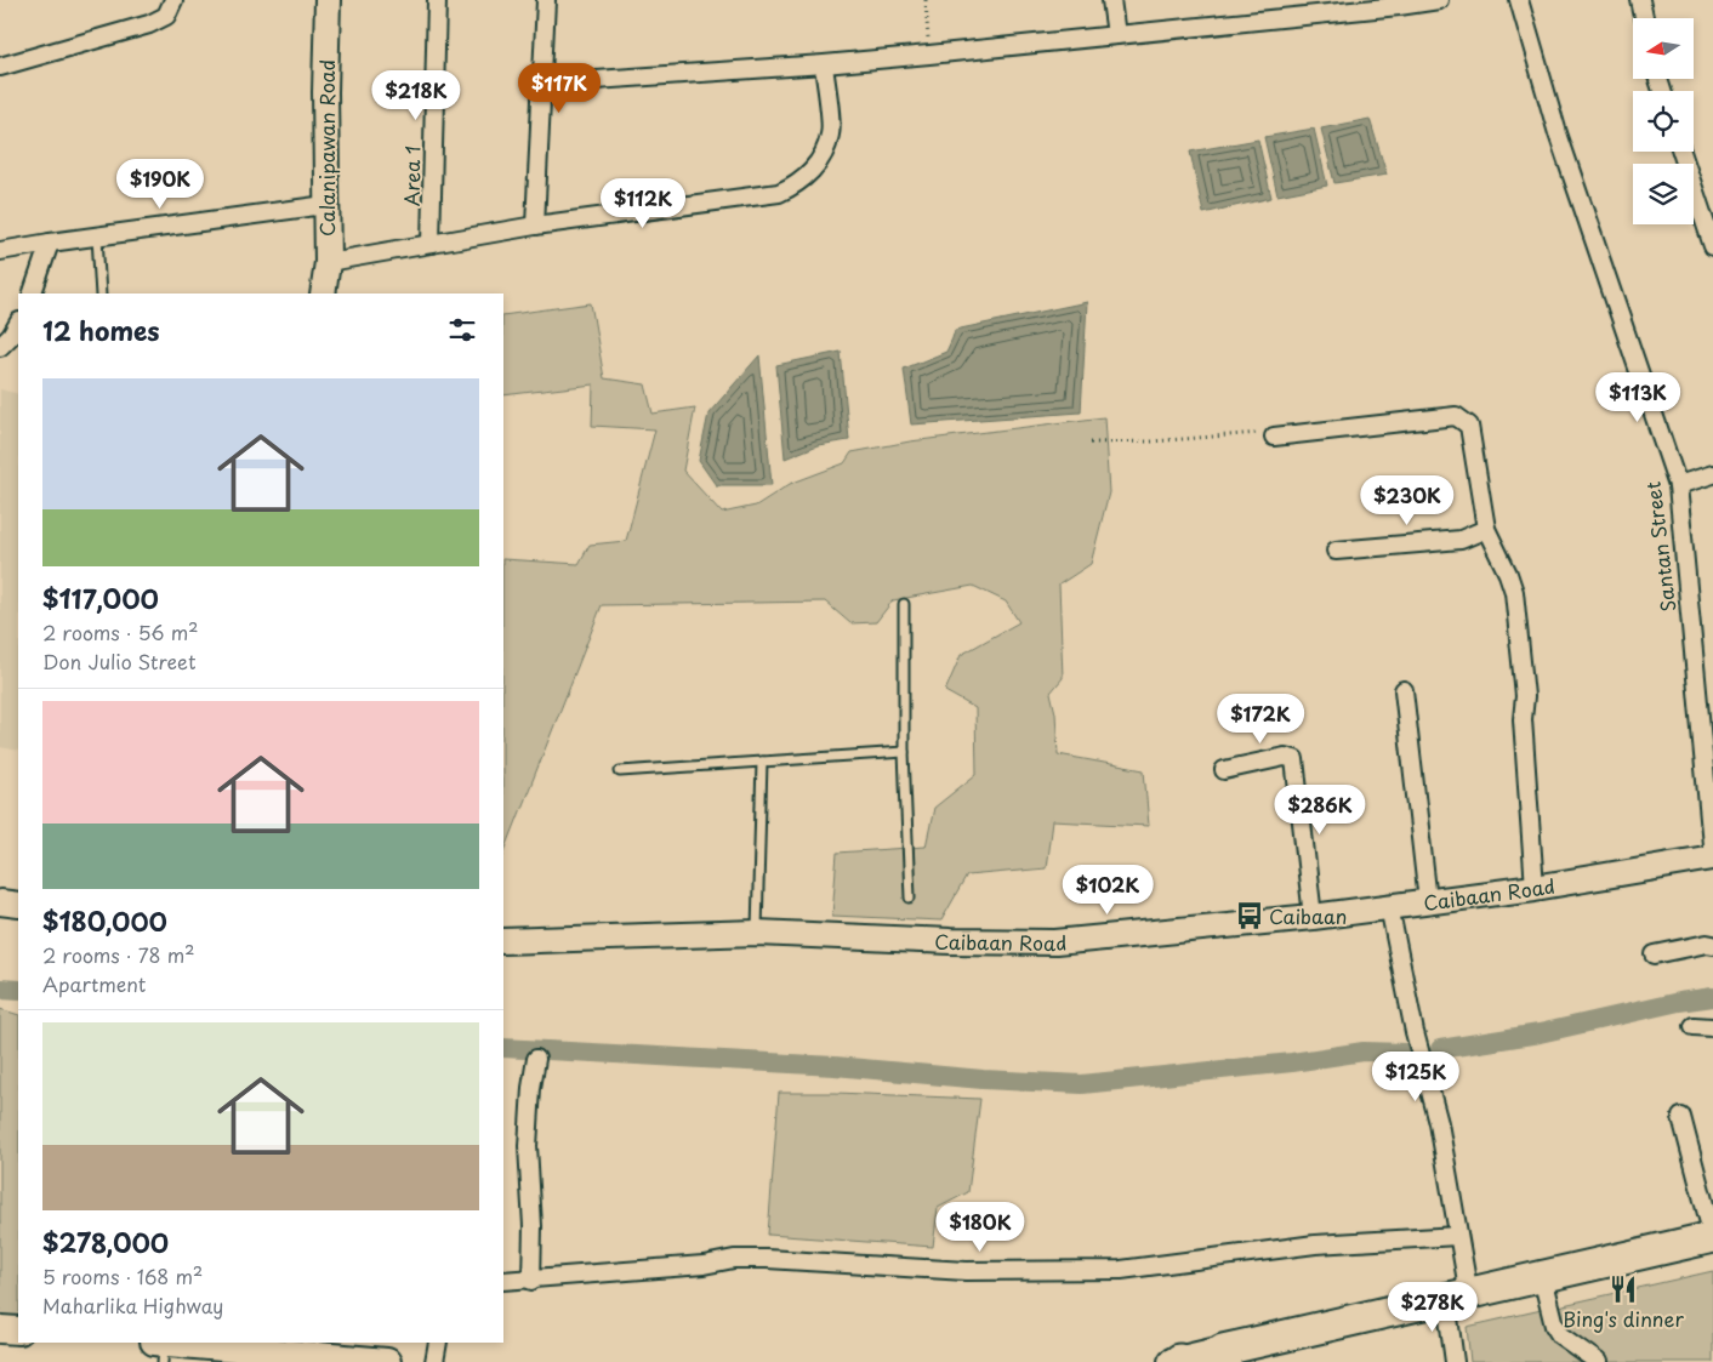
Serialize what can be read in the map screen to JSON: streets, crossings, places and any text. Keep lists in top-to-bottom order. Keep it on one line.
{"streets":{"street":["Calanipawan Road","Area 1","Santan Street","Caibaan Road"]},"crossings":[["Santan Street","Caibaan Road"]],"places":{"bus stop":["Caibaan"],"restaurant":["Bing's dinner"]},"north":"left","page":{"price":["$117K","$218K","$190K","$112K","$113K","$230K","$172K","$286K","$102K","$125K","$180K","$278K"],"heading":"12 homes","list":[{"name":"$117,000","note":"2 rooms · 56 m² · Don Julio Street"},{"name":"$180,000","note":"2 rooms · 78 m² · Apartment"},{"name":"$278,000","note":"5 rooms · 168 m² · Maharlika Highway"}]}}
